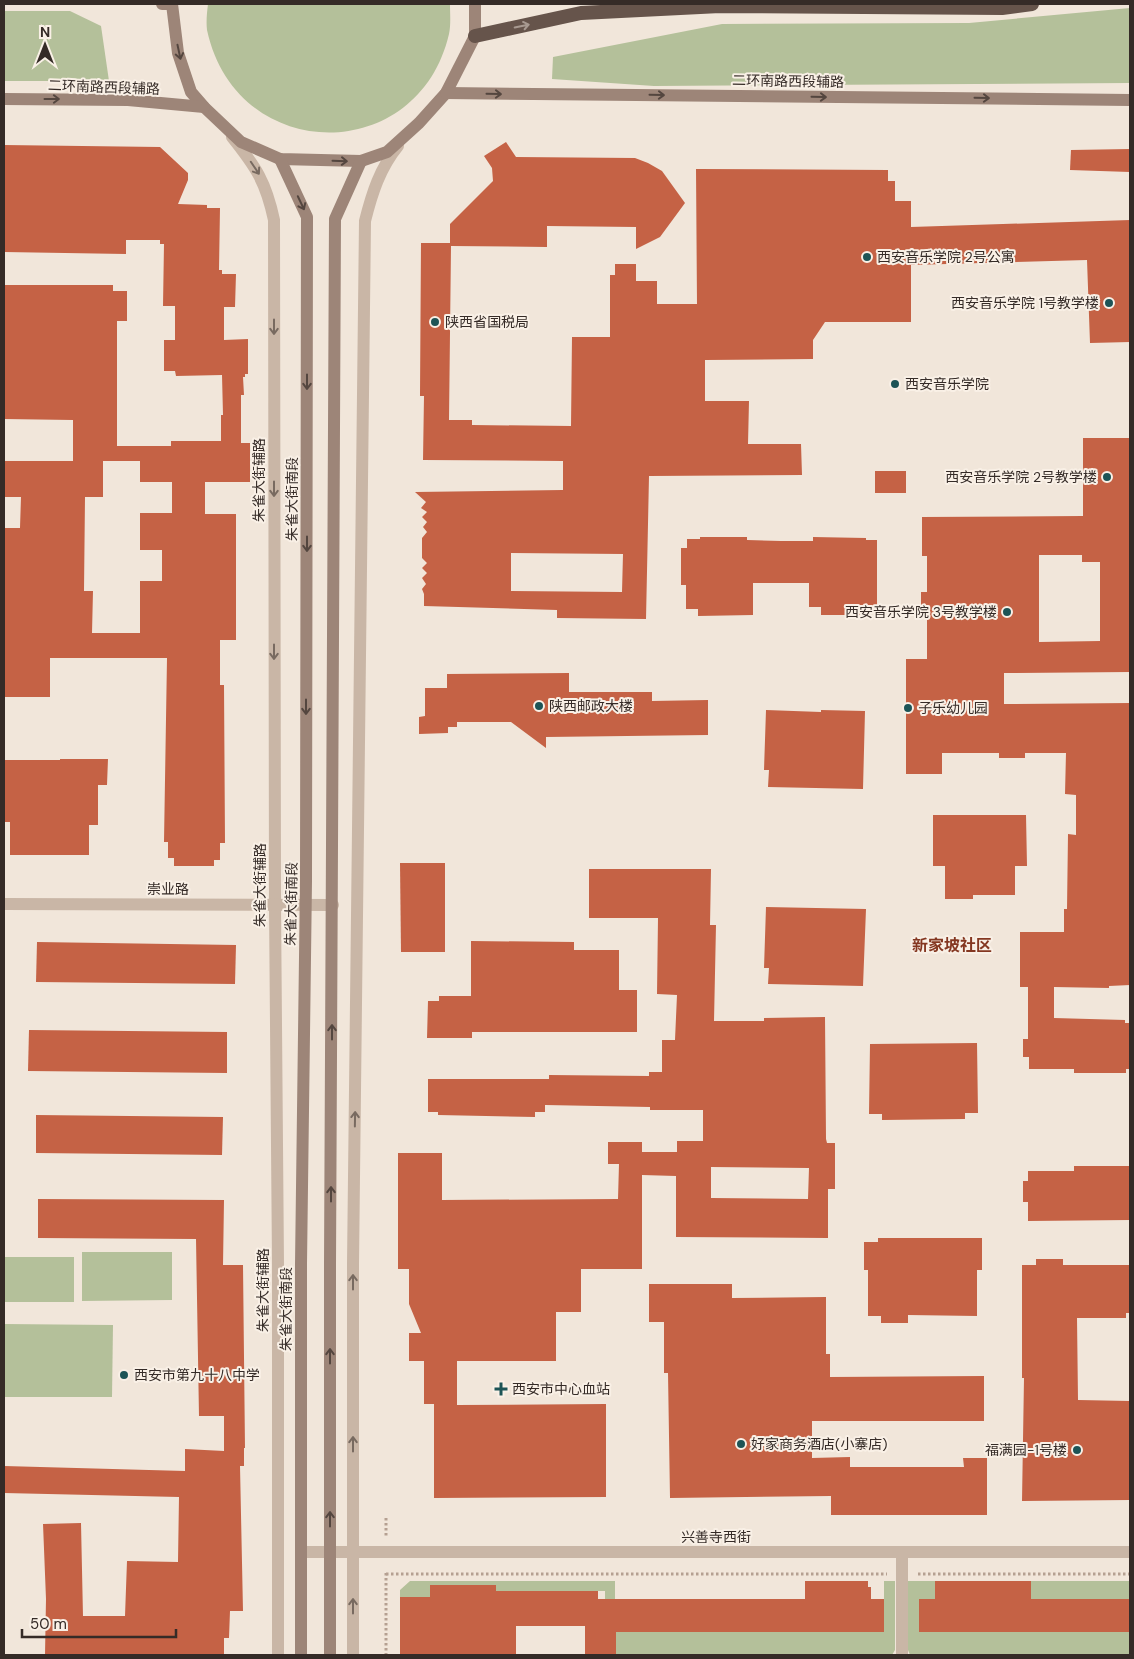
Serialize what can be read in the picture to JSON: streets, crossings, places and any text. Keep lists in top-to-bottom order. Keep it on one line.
{"streets":{"main road":["二环南路西段辅路","朱雀大街南段"],"street":["朱雀大街辅路","崇业路","兴善寺西街"]},"crossings":[["朱雀大街辅路","崇业路"],["朱雀大街南段","崇业路"],["朱雀大街南段","兴善寺西街"]],"one_way":["二环南路西段辅路"],"districts":["新家坡社区"],"places":{"other":["西安音乐学院 2号公寓","西安音乐学院 1号教学楼","陕西省国税局","西安音乐学院","西安音乐学院 2号教学楼","西安音乐学院 3号教学楼","陕西邮政大楼","子乐幼儿园","西安市第九十八中学","好家商务酒店(小寨店)","福满园-1号楼"],"health":["西安市中心血站"]},"scale_bar":"50 m","north":"top"}
